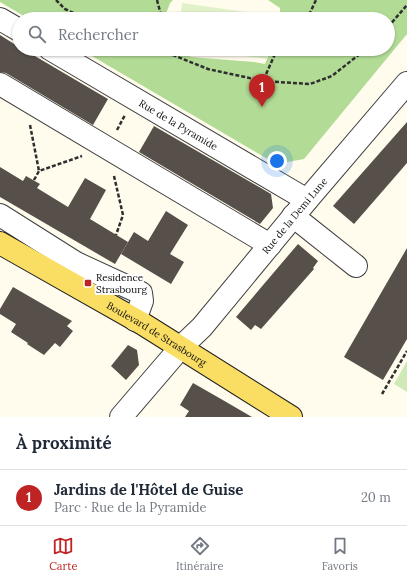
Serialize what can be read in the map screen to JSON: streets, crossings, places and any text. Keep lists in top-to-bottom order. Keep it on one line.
{"streets":{"main road":["Boulevard de Strasbourg"],"street":["Rue de la Pyramide","Rue de la Demi Lune"]},"crossings":[["Rue de la Pyramide","Rue de la Demi Lune"],["Rue de la Demi Lune","Boulevard de Strasbourg"]],"places":{"transit":["Residence Strasbourg"]},"page":{"search":"Rechercher","pins":"1","heading":"À proximité","list":[{"mark":"1","name":"Jardins de l'Hôtel de Guise","note":"Parc · Rue de la Pyramide","value":"20 m"}],"nav":["Carte","Itinéraire","Favoris"]}}
